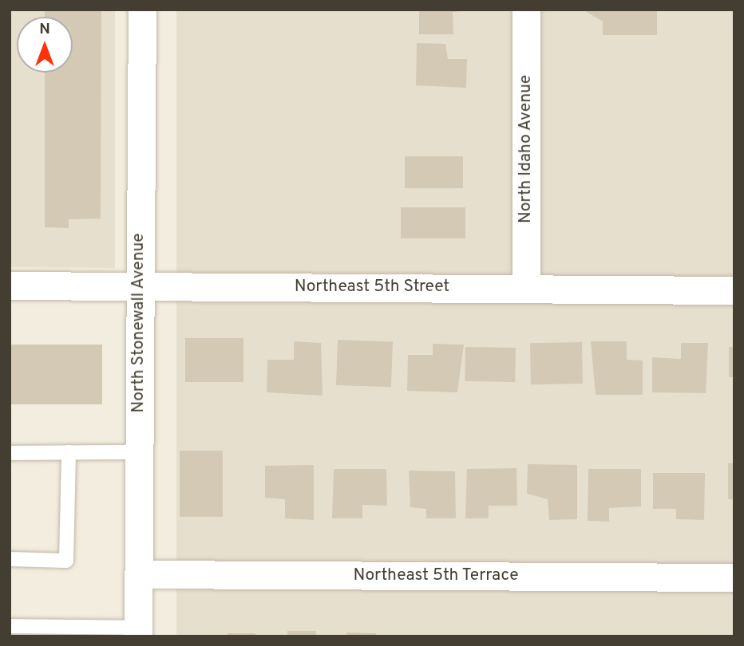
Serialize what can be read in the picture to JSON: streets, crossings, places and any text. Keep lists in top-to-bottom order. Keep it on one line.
{"streets":{"street":["North Idaho Avenue","Northeast 5th Street","North Stonewall Avenue","Northeast 5th Terrace"]},"crossings":[["North Idaho Avenue","Northeast 5th Street"],["Northeast 5th Street","North Stonewall Avenue"],["North Stonewall Avenue","Northeast 5th Terrace"]],"north":"top"}
